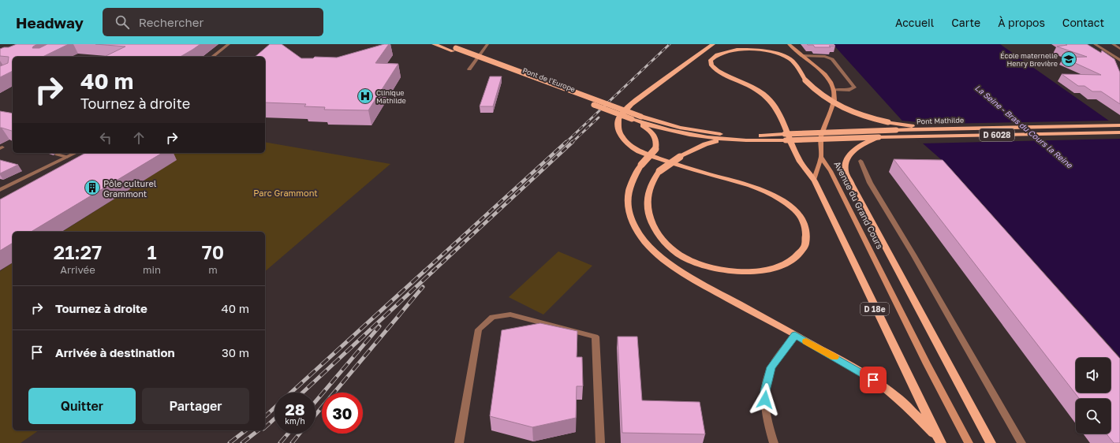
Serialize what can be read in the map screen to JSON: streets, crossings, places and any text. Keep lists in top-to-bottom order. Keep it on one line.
{"streets":{"main road":["Pont de l'Europe","Pont Mathilde","D 6028","Avenue du Grand Cours","D 18e"]},"crossings":[["Avenue du Grand Cours","D 18e"]],"water":["La Seine - Bras du Cours la Reine"],"parks":["Parc Grammont"],"places":{"school or university":["École maternelle Henry Brevière"],"hospital":["Clinique Mathilde"],"building":["Pôle culturel Grammont"]},"page":{"header":"Headway","search":"Rechercher","nav":["Accueil","Carte","À propos","Contact"],"turn":["40 m","Tournez à droite"],"eta":["21:27","Arrivée","1","min","70","m"],"list":[{"name":"Tournez à droite","value":"40 m"},{"name":"Arrivée à destination","value":"30 m"}],"buttons":["Quitter","Partager"],"speed":"28 km/h","limit":"30"}}
